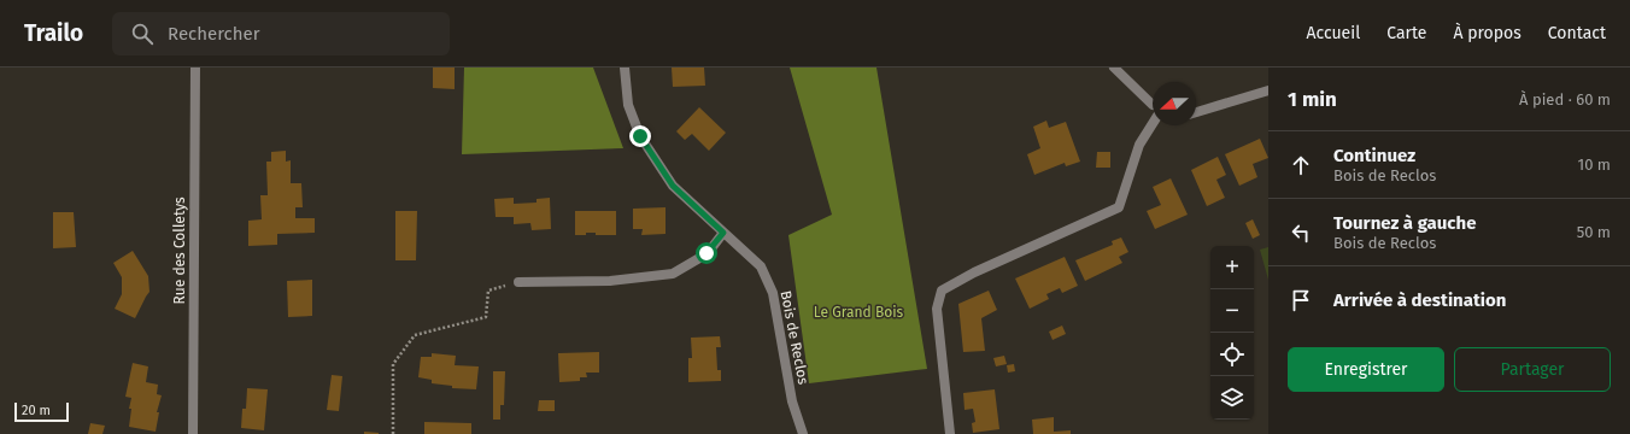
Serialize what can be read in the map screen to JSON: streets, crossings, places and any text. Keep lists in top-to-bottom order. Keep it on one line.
{"streets":{"street":["Rue des Colletys","Bois de Reclos"]},"parks":["Le Grand Bois"],"scale_bar":"20 m","north":"left","page":{"header":"Trailo","search":"Rechercher","nav":["Accueil","Carte","À propos","Contact"],"heading":["1 min","À pied · 60 m"],"list":[["Continuez","Bois de Reclos","10 m"],["Tournez à gauche","Bois de Reclos","50 m"],"Arrivée à destination"],"map_buttons":["+","−"],"buttons":["Enregistrer","Partager"],"scale":"20 m"}}
